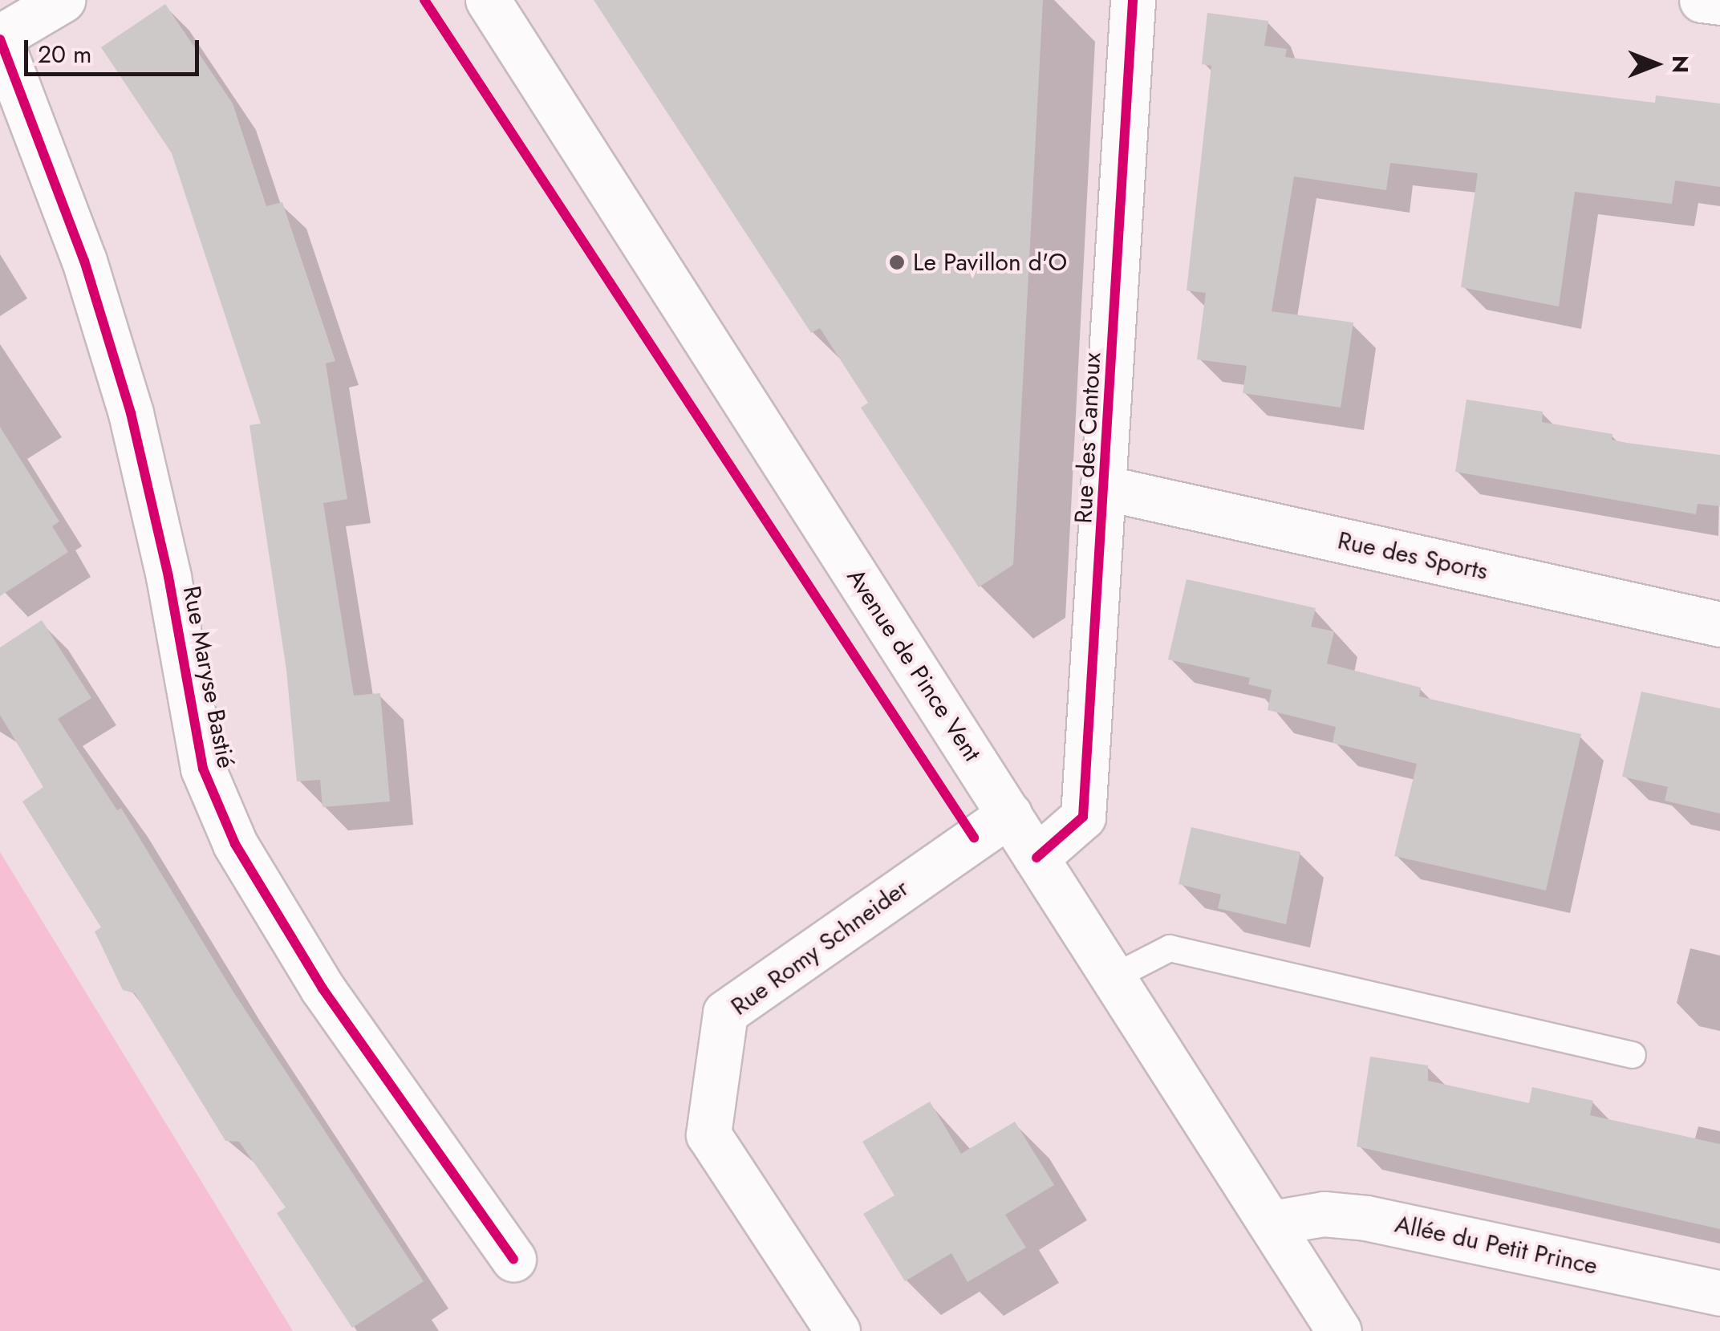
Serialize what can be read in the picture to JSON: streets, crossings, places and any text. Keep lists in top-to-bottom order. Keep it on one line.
{"streets":{"street":["Rue des Cantoux","Rue des Sports","Avenue de Pince Vent","Rue Maryse Bastié","Rue Romy Schneider","Allée du Petit Prince"]},"crossings":[["Rue des Cantoux","Rue des Sports"],["Rue des Cantoux","Avenue de Pince Vent"],["Avenue de Pince Vent","Rue Romy Schneider"],["Avenue de Pince Vent","Allée du Petit Prince"]],"places":["Le Pavillon d'O"],"scale_bar":"20 m","north":"right"}
